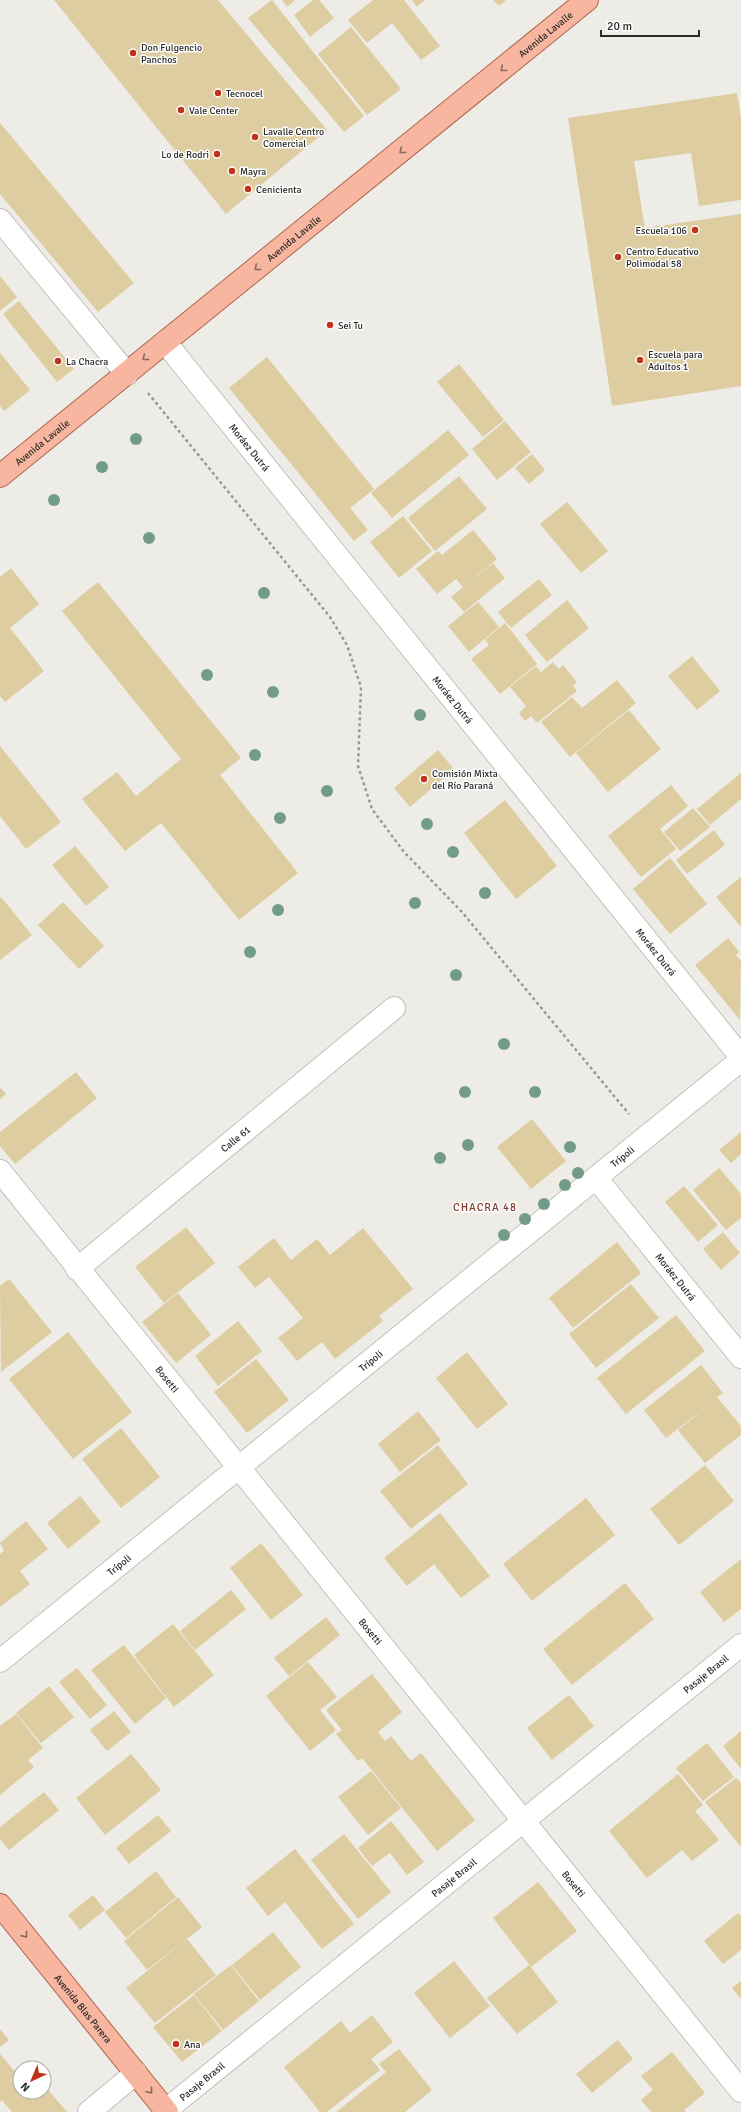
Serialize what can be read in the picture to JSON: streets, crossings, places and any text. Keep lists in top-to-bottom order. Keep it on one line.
{"streets":{"main road":["Avenida Lavalle","Avenida Blas Parera"],"street":["Moráez Dutrá","Calle 61","Trípoli","Bosetti","Pasaje Brasil"]},"crossings":[["Avenida Lavalle","Moráez Dutrá"],["Moráez Dutrá","Trípoli"],["Calle 61","Bosetti"],["Trípoli","Bosetti"],["Bosetti","Pasaje Brasil"],["Pasaje Brasil","Avenida Blas Parera"]],"one_way":["Avenida Lavalle","Avenida Blas Parera"],"districts":["CHACRA 48"],"places":["Don Fulgencio Panchos","Tecnocel","Vale Center","Lavalle Centro Comercial","Lo de Rodri","Mayra","Cenicienta","Escuela 106","Centro Educativo Polimodal 58","Sei Tu","Escuela para Adultos 1","La Chacra","Comisión Mixta del Río Paraná","Ana"],"scale_bar":"20 m","north":"bottom left"}
